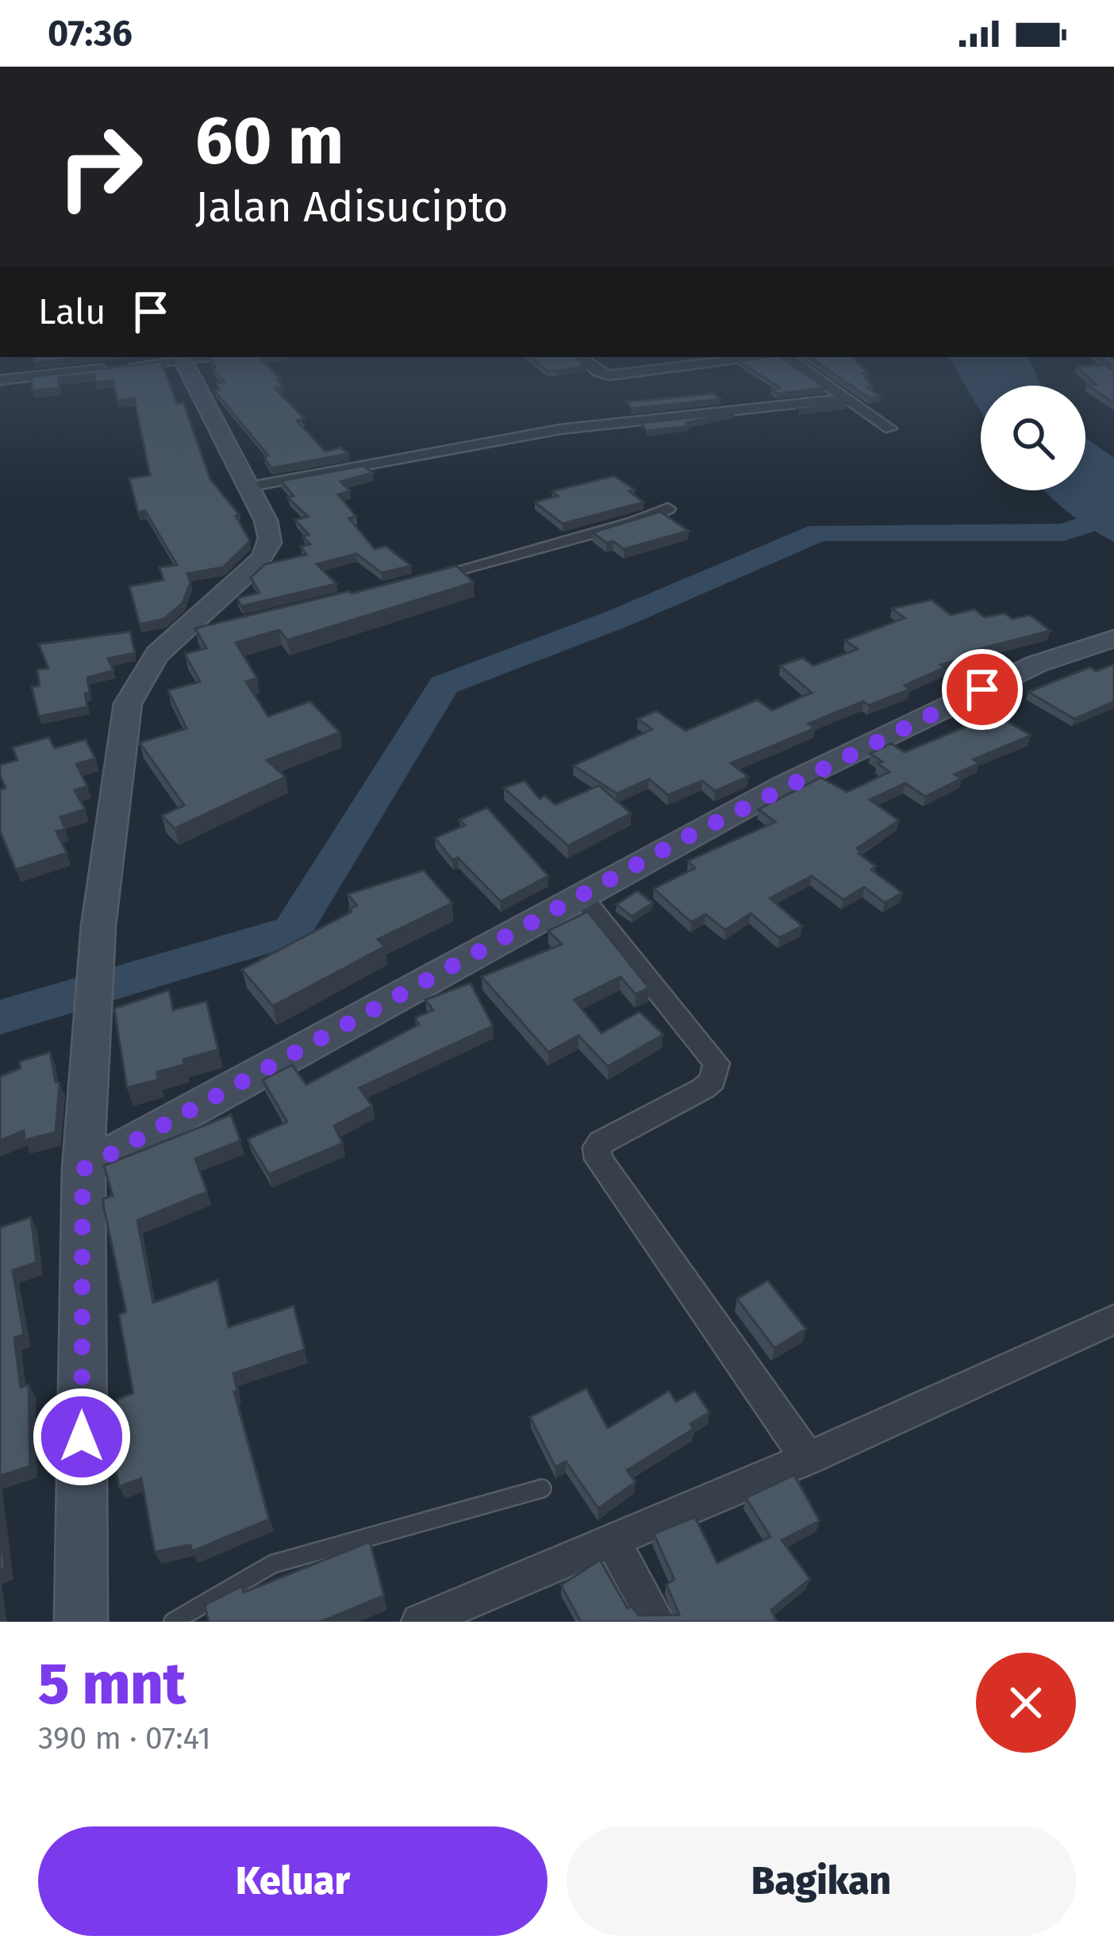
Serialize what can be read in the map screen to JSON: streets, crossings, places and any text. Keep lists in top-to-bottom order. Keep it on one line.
{"page":{"status":"07:36","turn":["60 m","Jalan Adisucipto"],"then":"Lalu","heading":["5 mnt","390 m · 07:41"],"buttons":["Keluar","Bagikan"]}}
